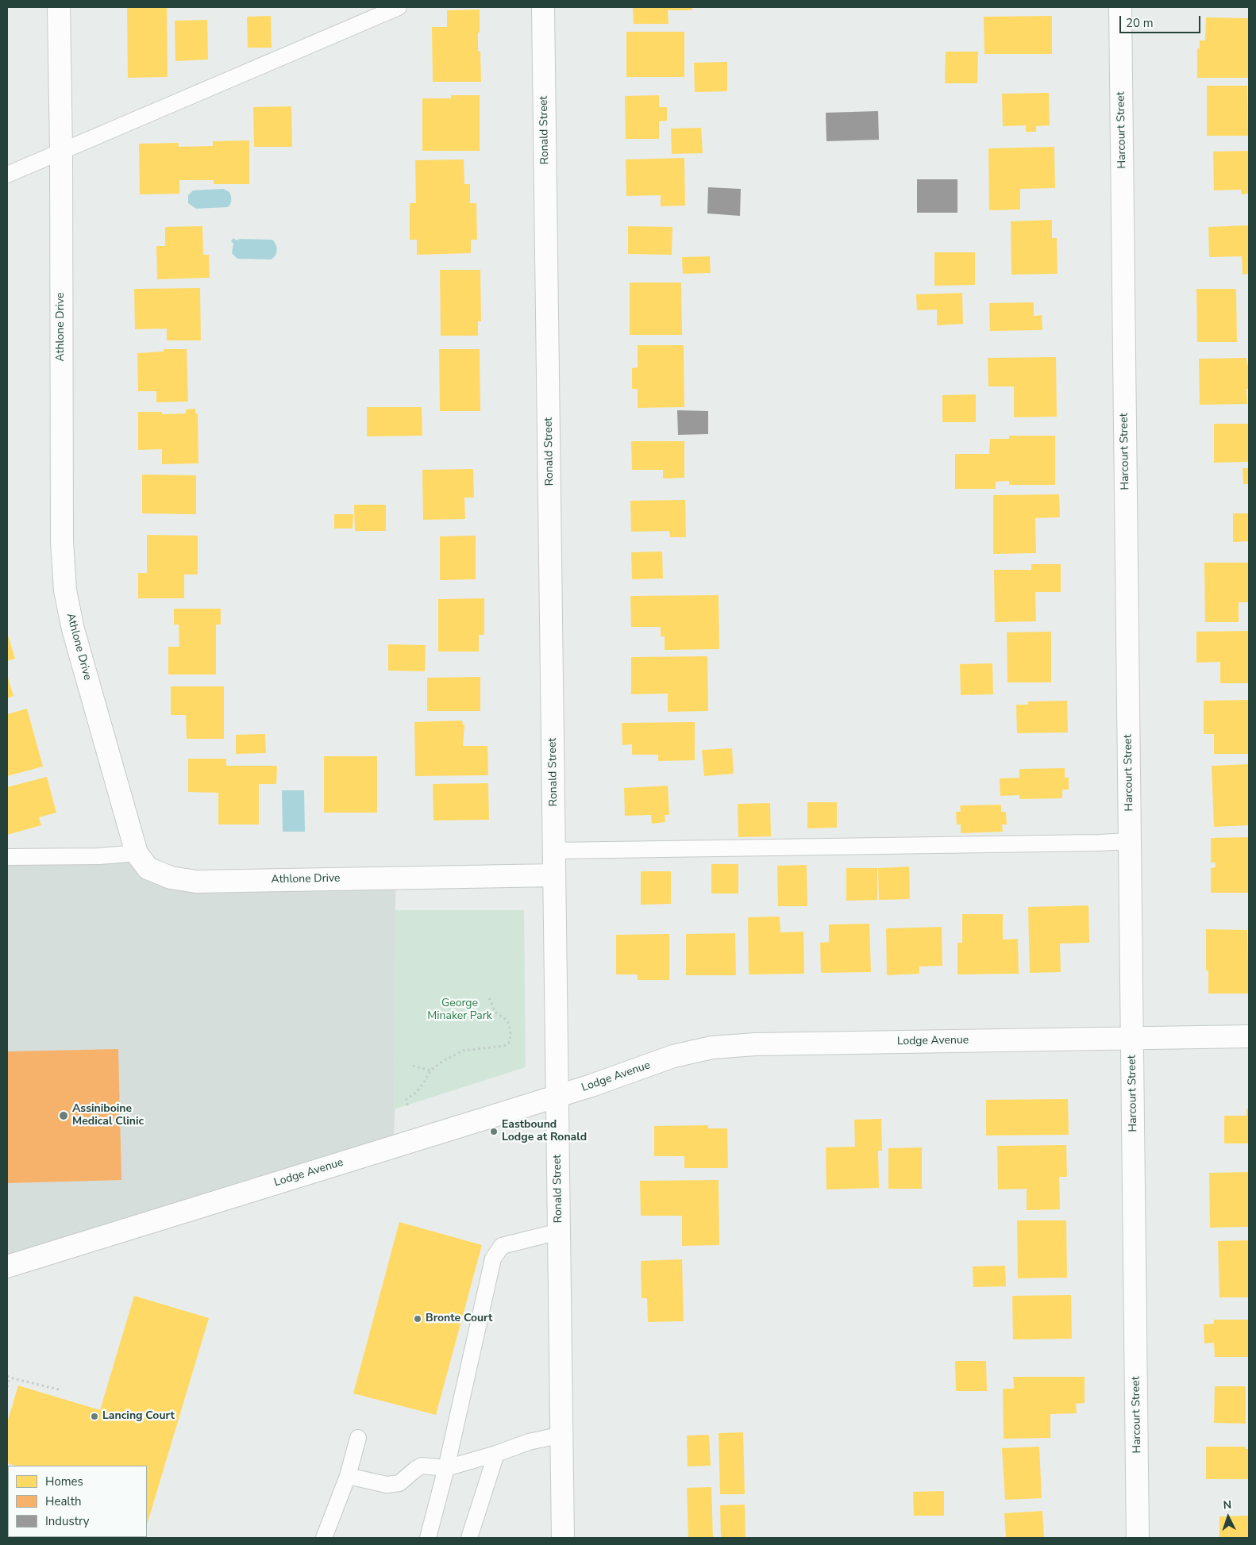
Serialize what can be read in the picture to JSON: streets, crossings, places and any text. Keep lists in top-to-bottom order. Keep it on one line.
{"streets":{"street":["Ronald Street","Harcourt Street","Athlone Drive","Lodge Avenue"]},"crossings":[["Ronald Street","Athlone Drive"],["Ronald Street","Lodge Avenue"],["Harcourt Street","Lodge Avenue"]],"parks":["George Minaker Park"],"places":["Assiniboine Medical Clinic","Eastbound Lodge at Ronald","Bronte Court","Lancing Court"],"legend":["Homes","Health","Industry"],"scale_bar":"20 m","north":"top"}
